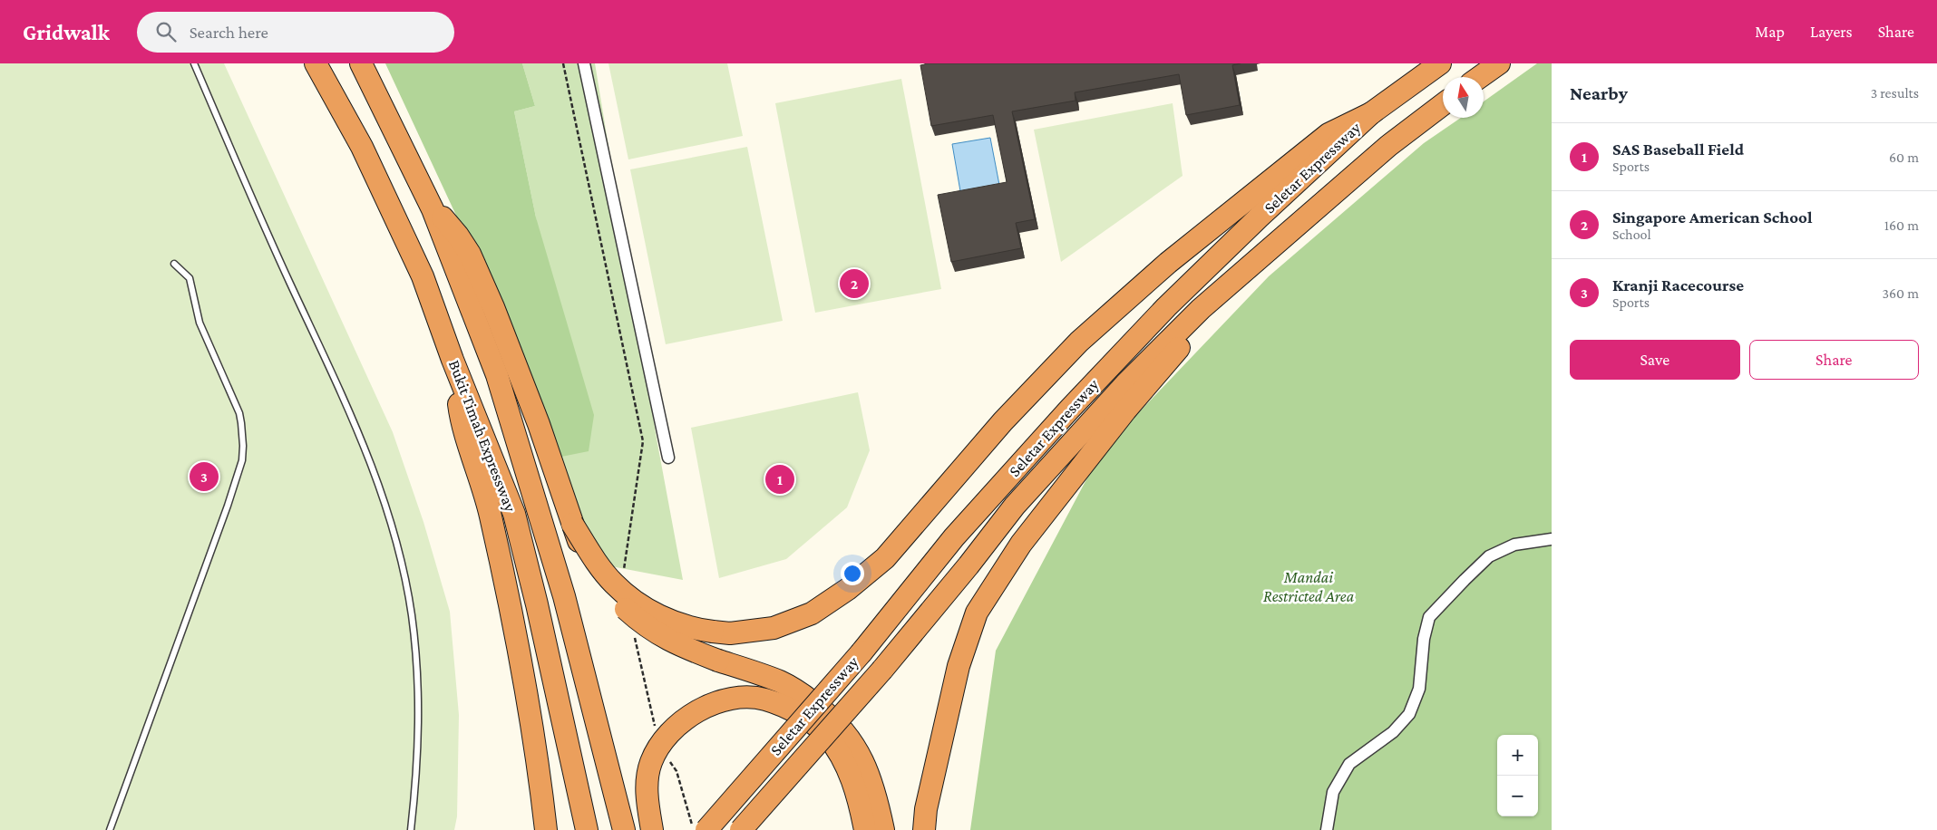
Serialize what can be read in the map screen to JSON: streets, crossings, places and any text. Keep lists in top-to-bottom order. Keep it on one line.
{"streets":{"highway":["Seletar Expressway","Bukit Timah Expressway"]},"parks":["Mandai Restricted Area"],"north":"top","page":{"header":"Gridwalk","search":"Search here","nav":["Map","Layers","Share"],"heading":["Nearby","3 results"],"list":[{"mark":"1","name":"SAS Baseball Field","note":"Sports","value":"60 m"},{"mark":"2","name":"Singapore American School","note":"School","value":"160 m"},{"mark":"3","name":"Kranji Racecourse","note":"Sports","value":"360 m"}],"pins":["2","3","1"],"buttons":["Save","Share"],"map_buttons":["+","−"]}}
